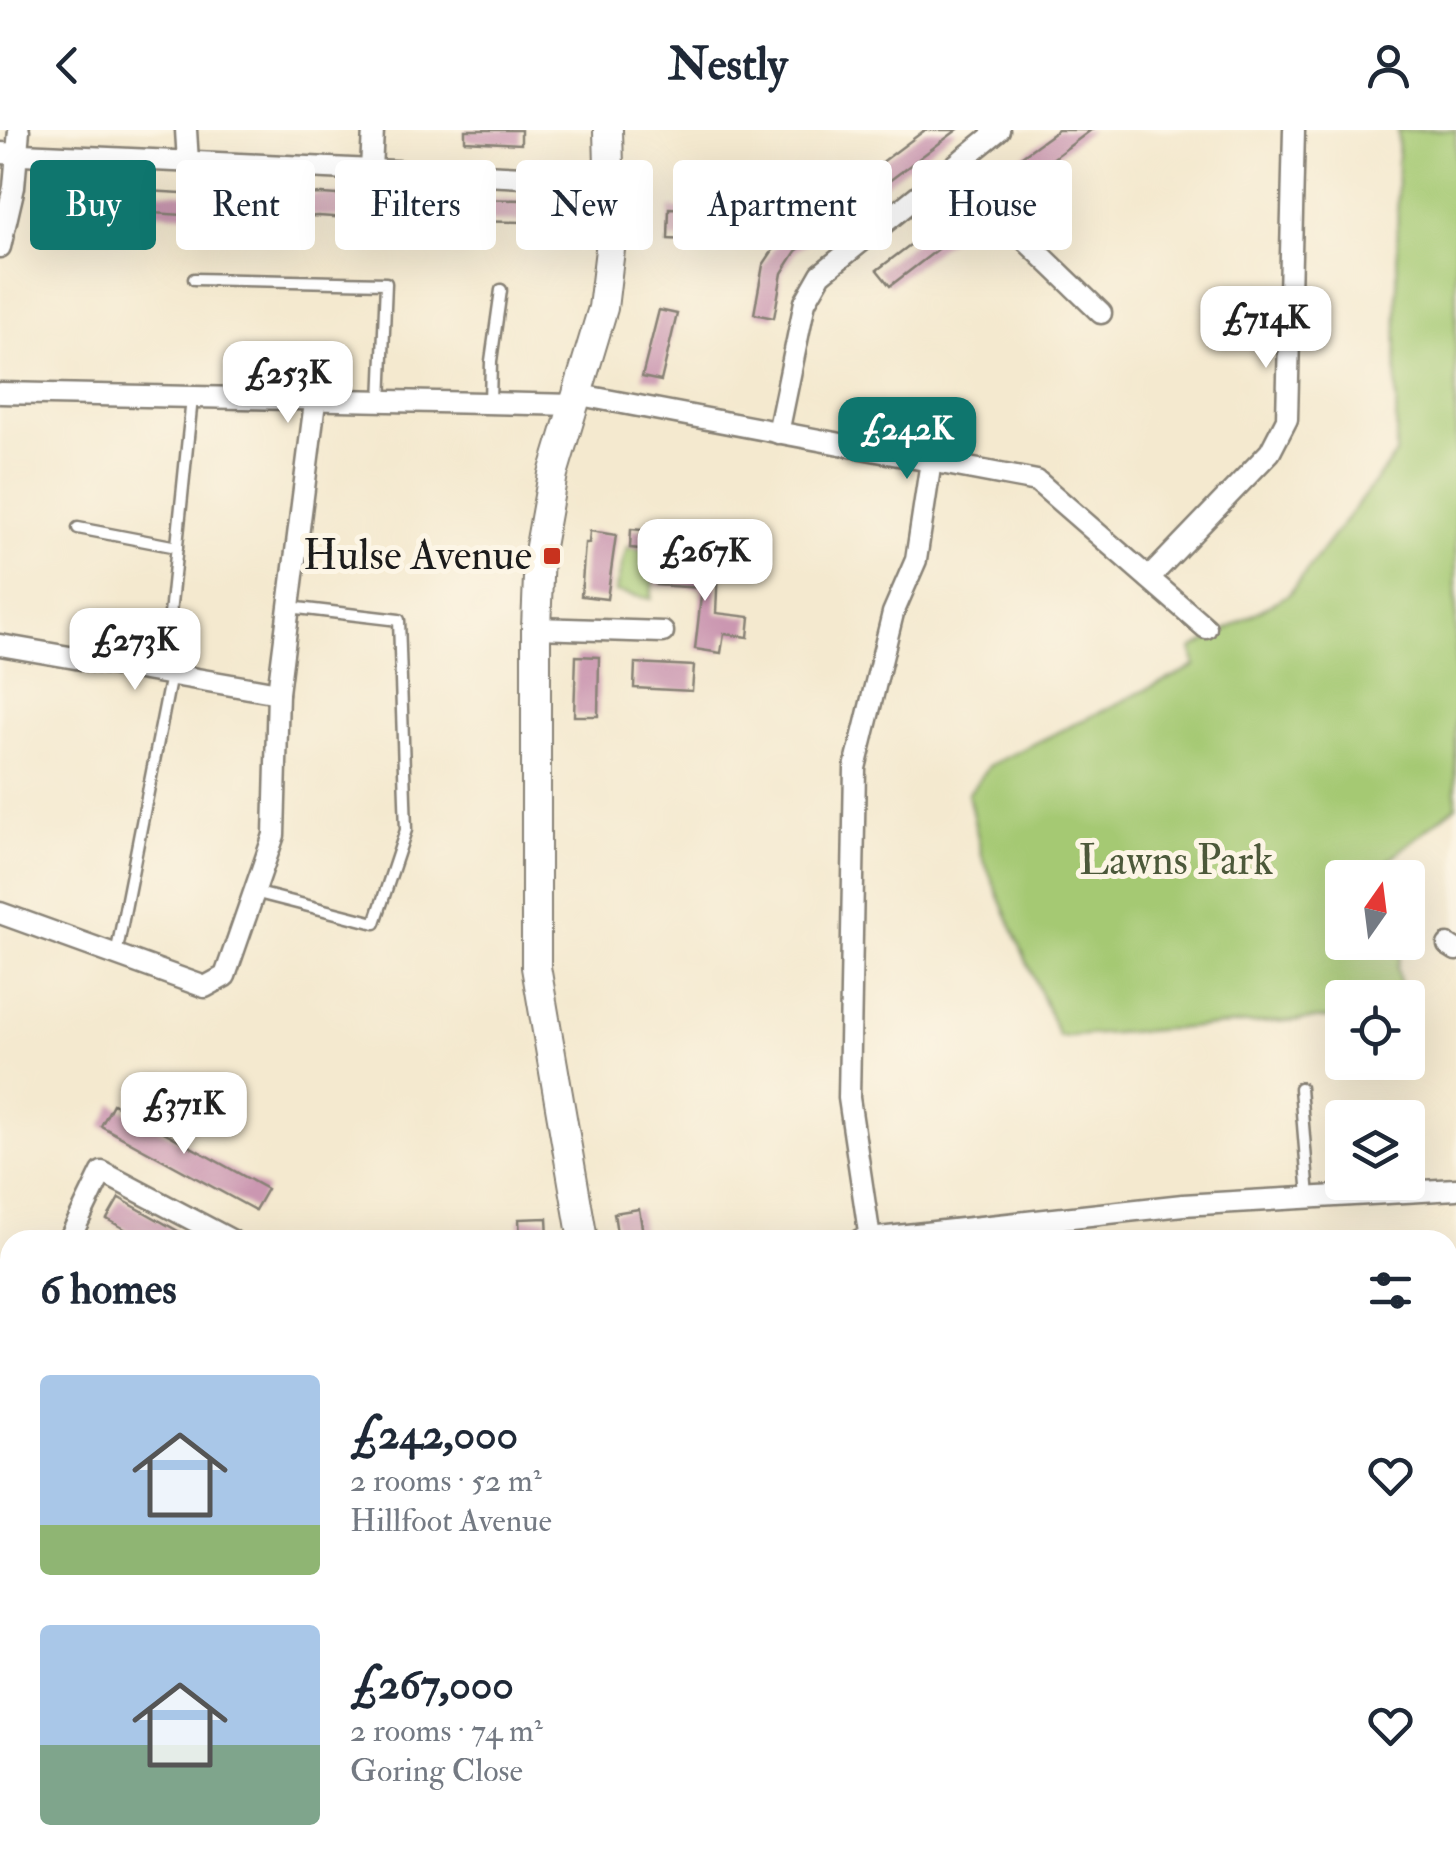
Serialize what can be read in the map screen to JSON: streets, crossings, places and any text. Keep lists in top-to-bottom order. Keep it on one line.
{"parks":["Lawns Park"],"places":{"transit":["Hulse Avenue"]},"north":"top","page":{"header":"Nestly","chip":["Buy","Rent","Filters","New","Apartment","House"],"price":["£714K","£253K","£242K","£267K","£273K","£371K"],"heading":"6 homes","list":[{"name":"£242,000","note":"2 rooms · 52 m² · Hillfoot Avenue"},{"name":"£267,000","note":"2 rooms · 74 m² · Goring Close"}]}}
